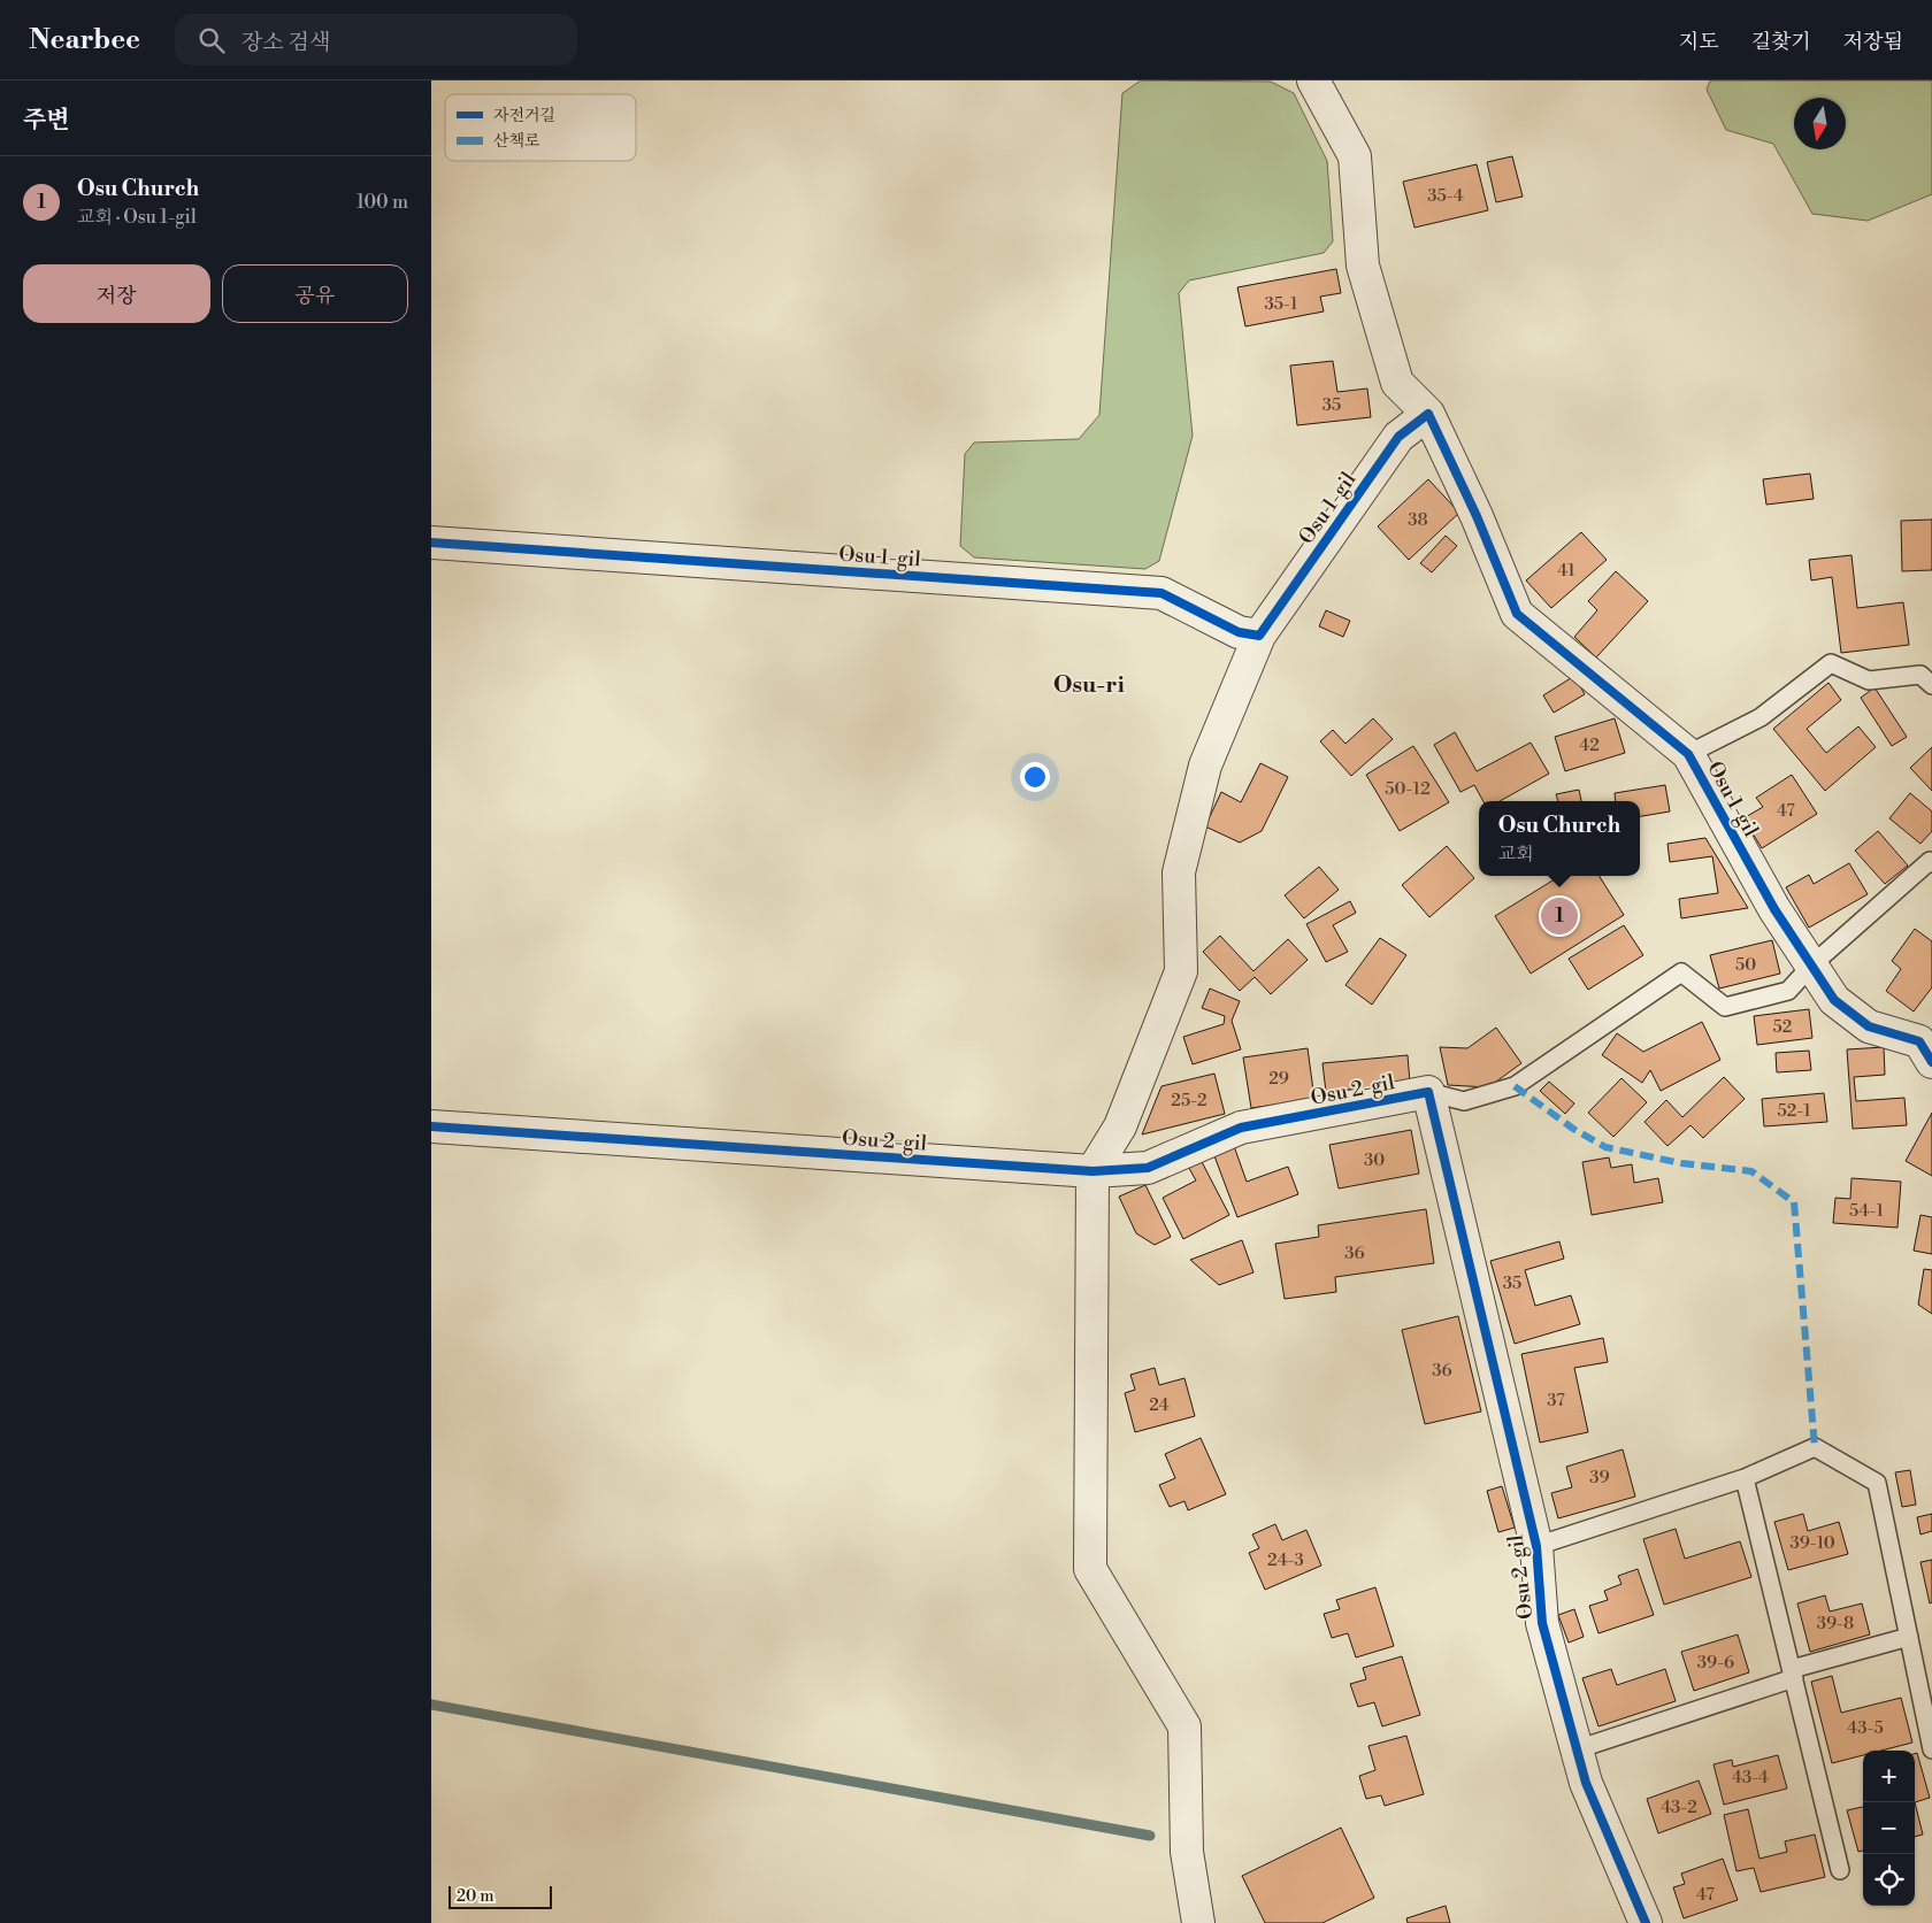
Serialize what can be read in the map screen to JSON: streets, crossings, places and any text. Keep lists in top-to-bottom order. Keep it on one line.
{"streets":{"street":["Osu 1-gil","Osu 2-gil"]},"districts":["Osu-ri"],"house_numbers":["35-4","35-1","35","38","41","42","50-12","47","50","52","29","25-2","52-1","30","54-1","36","35","36","37","24","39","39-10","24-3","39-8","39-6","43-5","43-4","43-2","47"],"legend":["자전거길","산책로"],"scale_bar":"20 m","north":"bottom","page":{"header":"Nearbee","search":"장소 검색","nav":["지도","길찾기","저장됨"],"heading":"주변","list":[{"mark":"1","name":"Osu Church","note":"교회 · Osu 1-gil","value":"100 m"}],"buttons":["저장","공유"],"popup":["Osu Church","교회"],"pins":"1","map_buttons":["+","−"],"scale":"20 m"}}
